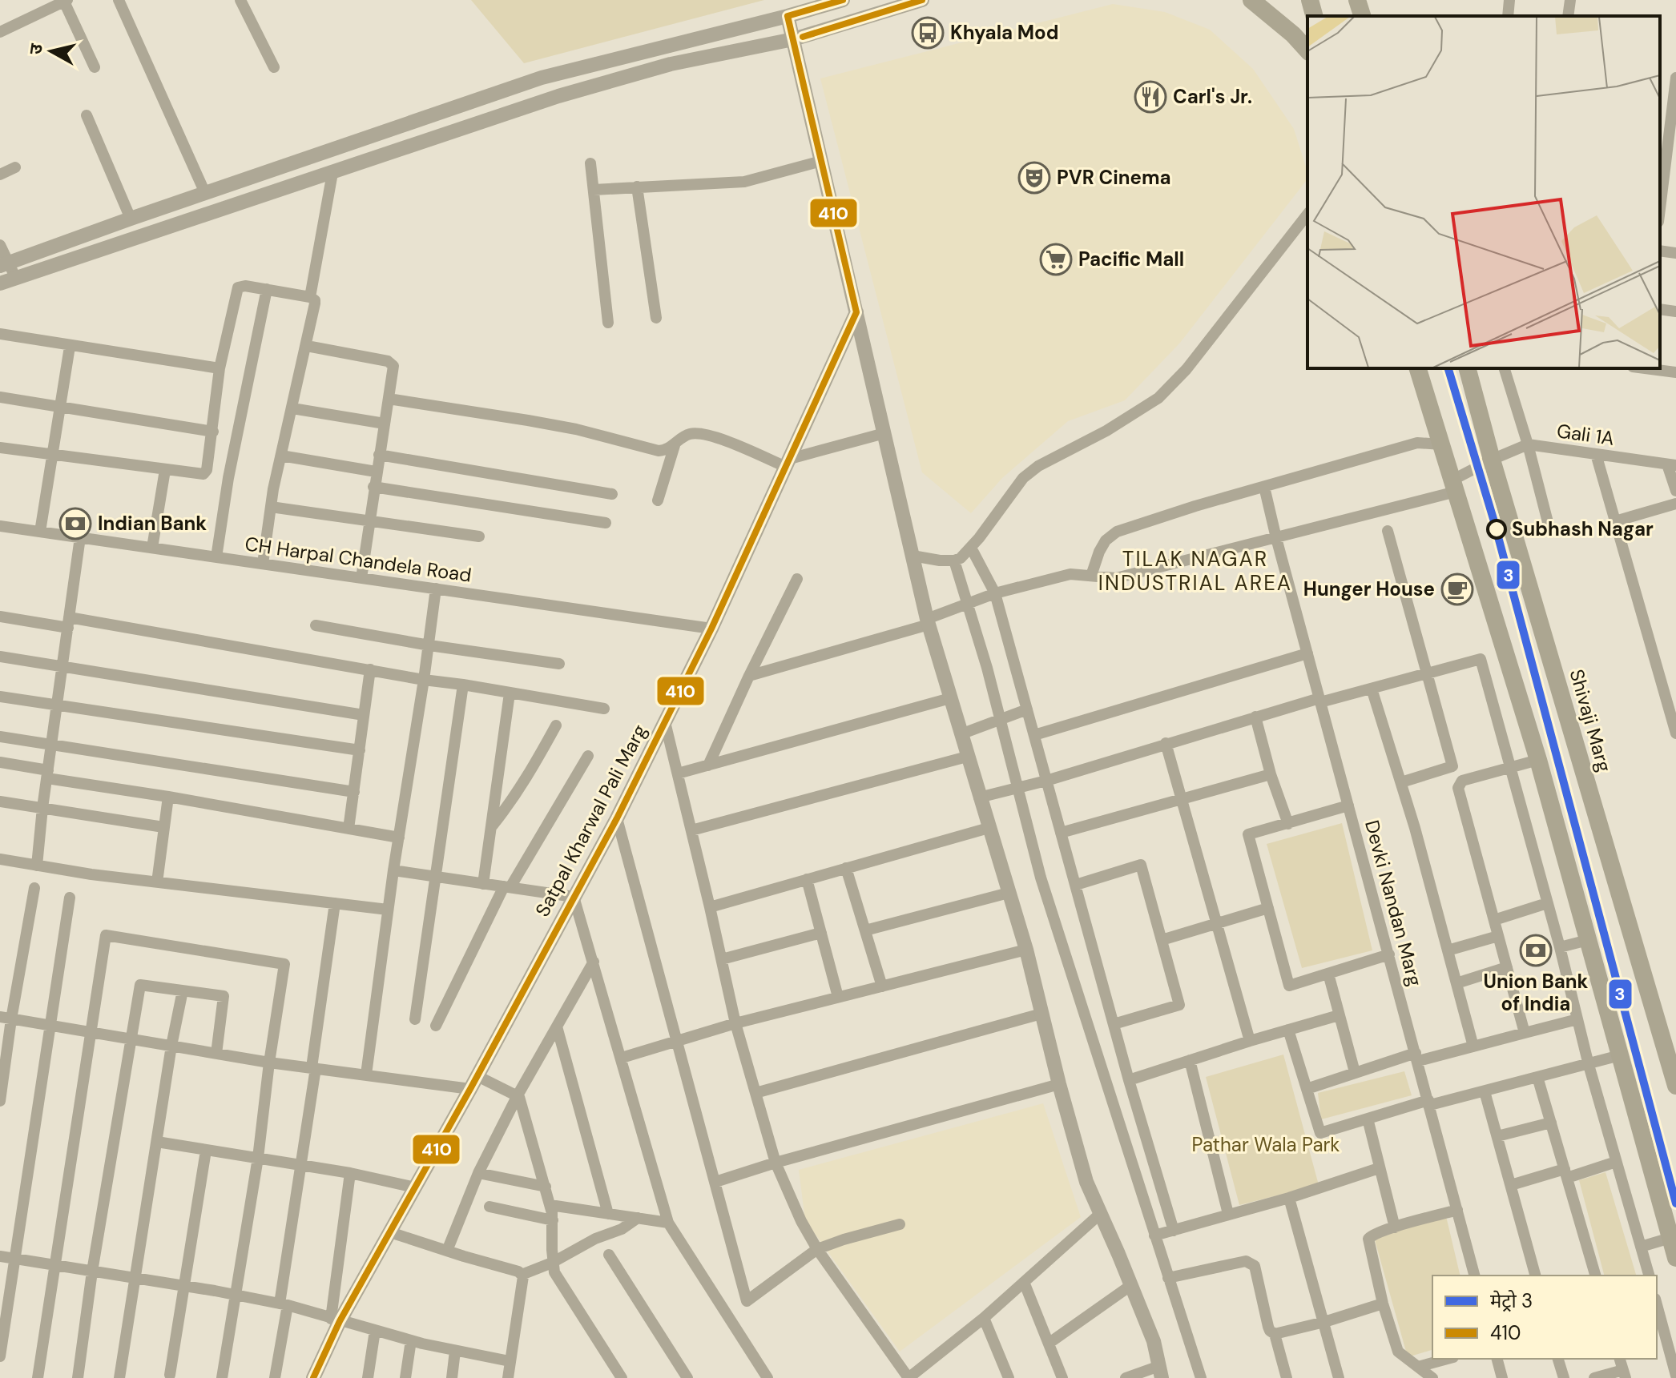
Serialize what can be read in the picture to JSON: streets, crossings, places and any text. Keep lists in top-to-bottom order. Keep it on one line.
{"streets":{"main road":["Shivaji Marg"],"street":["Gali 1A","CH Harpal Chandela Road","Satpal Kharwal Pali Marg","Devki Nandan Marg"]},"crossings":[["Gali 1A","Shivaji Marg"],["Gali 1A","Devki Nandan Marg"],["CH Harpal Chandela Road","Satpal Kharwal Pali Marg"]],"districts":["TILAK NAGAR INDUSTRIAL AREA"],"parks":["Pathar Wala Park"],"places":{"bus stop":["Khyala Mod"],"restaurant":["Carl's Jr."],"theatre":["PVR Cinema"],"supermarket":["Pacific Mall"],"bank":["Indian Bank","Union Bank of India"],"other":["Subhash Nagar"],"cafe":["Hunger House"]},"lines":["transit line 410","metro line 3"],"legend":["मेट्रो 3","410"],"north":"left"}
